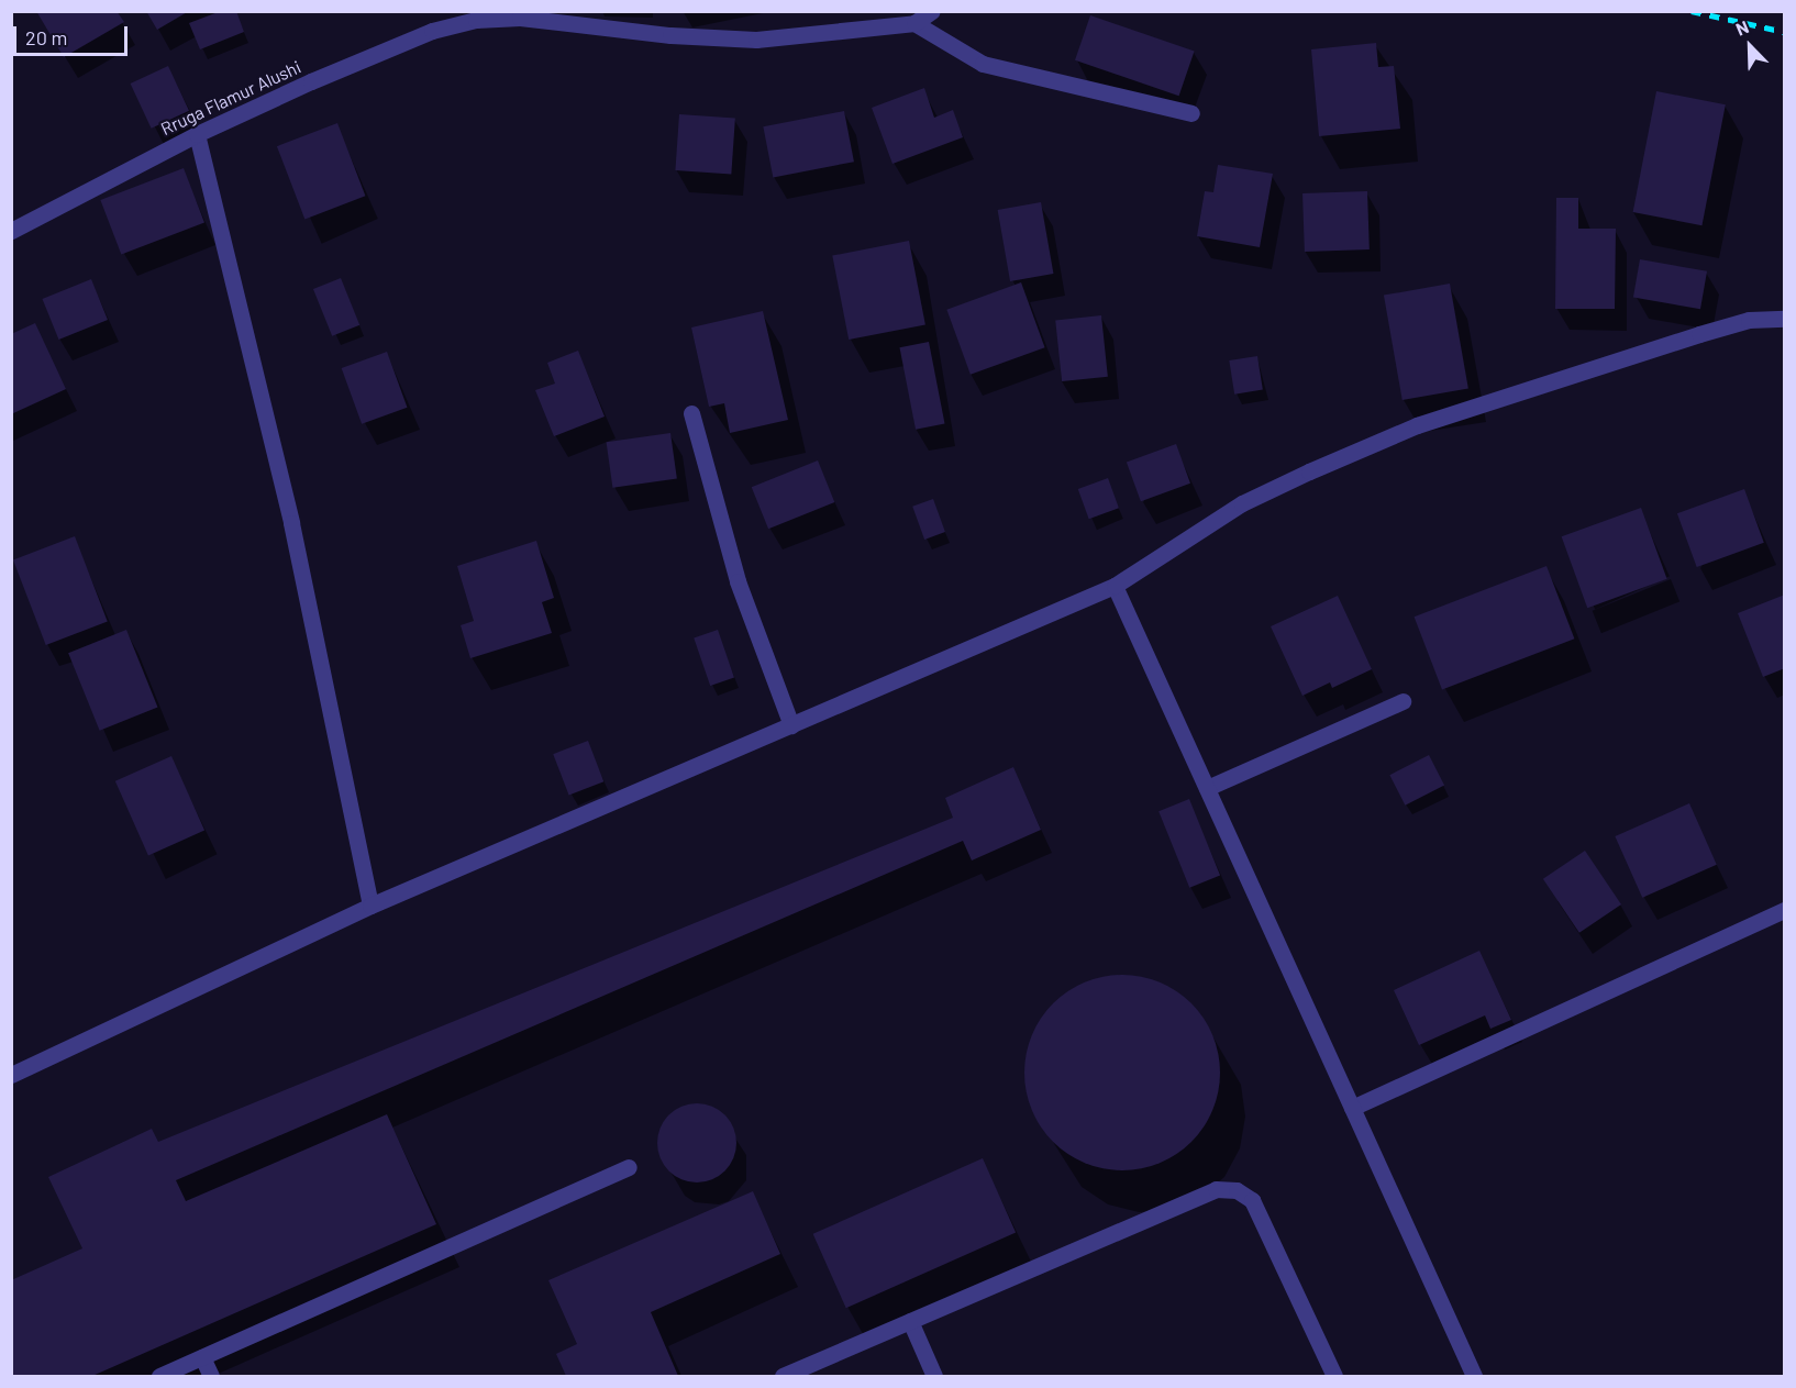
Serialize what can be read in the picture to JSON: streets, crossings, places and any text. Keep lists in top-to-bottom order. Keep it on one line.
{"streets":{"street":["Rruga Flamur Alushi"]},"scale_bar":"20 m","north":"top left"}
